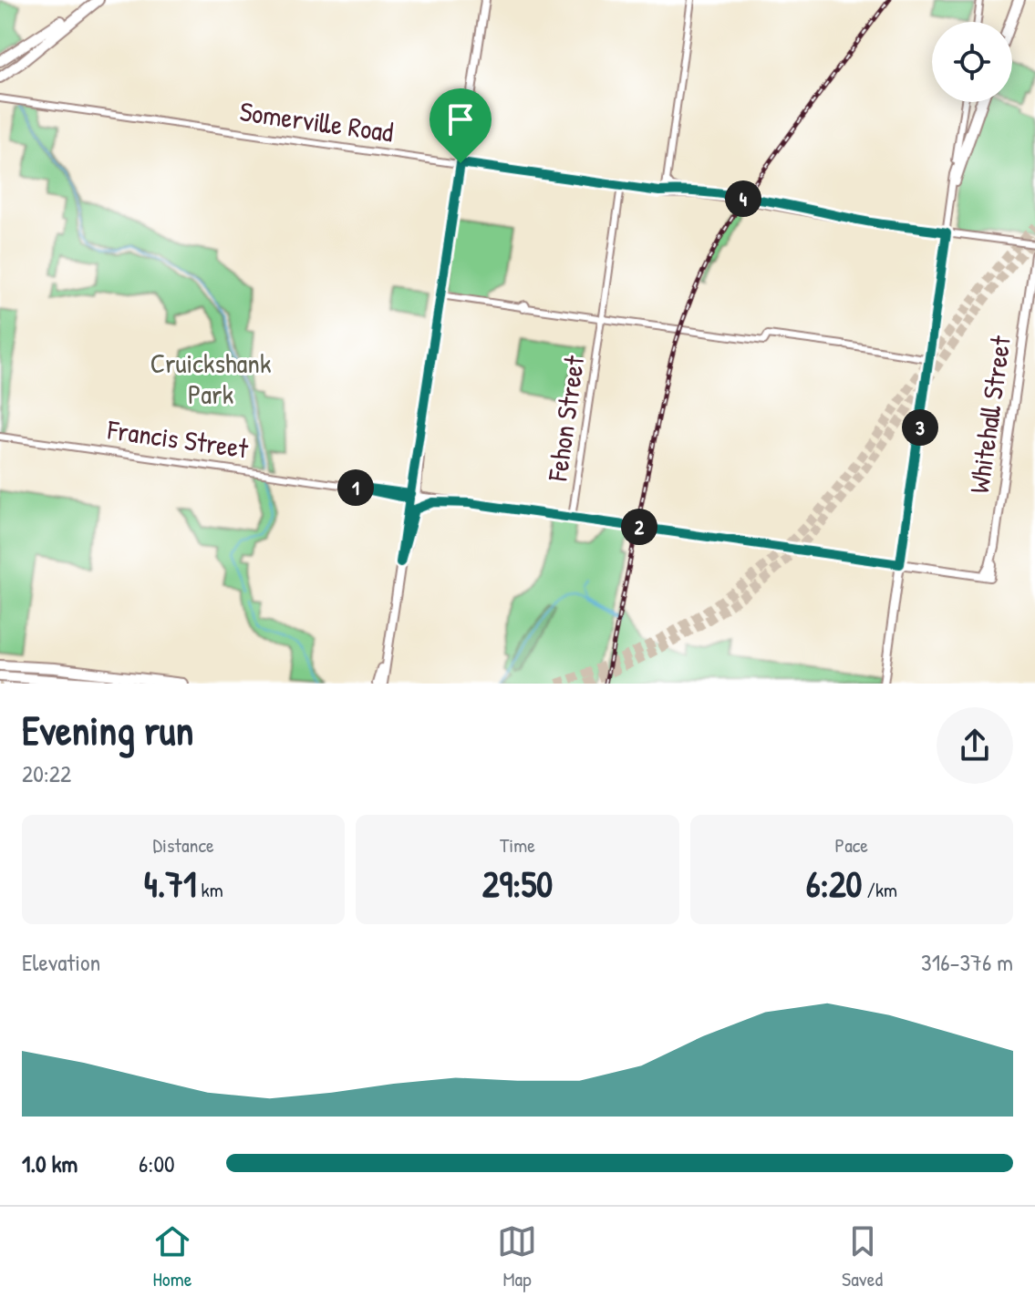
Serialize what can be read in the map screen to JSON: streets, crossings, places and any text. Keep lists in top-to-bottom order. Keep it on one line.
{"streets":{"main road":["Somerville Road","Whitehall Street","Fehon Street","Francis Street"]},"crossings":[["Somerville Road","Fehon Street"],["Whitehall Street","Francis Street"],["Fehon Street","Francis Street"]],"parks":["Cruickshank Park"],"page":{"pins":["4","3","1","2"],"heading":["Evening run","20:22"],"stats":[["Distance","4.71 km"],["Time","29:50"],["Pace","6:20 /km"]],"chart":["Elevation","316–376 m"],"list":[{"name":"1.0 km","note":"6:00"}],"tabs":["Home","Map","Saved"]}}
